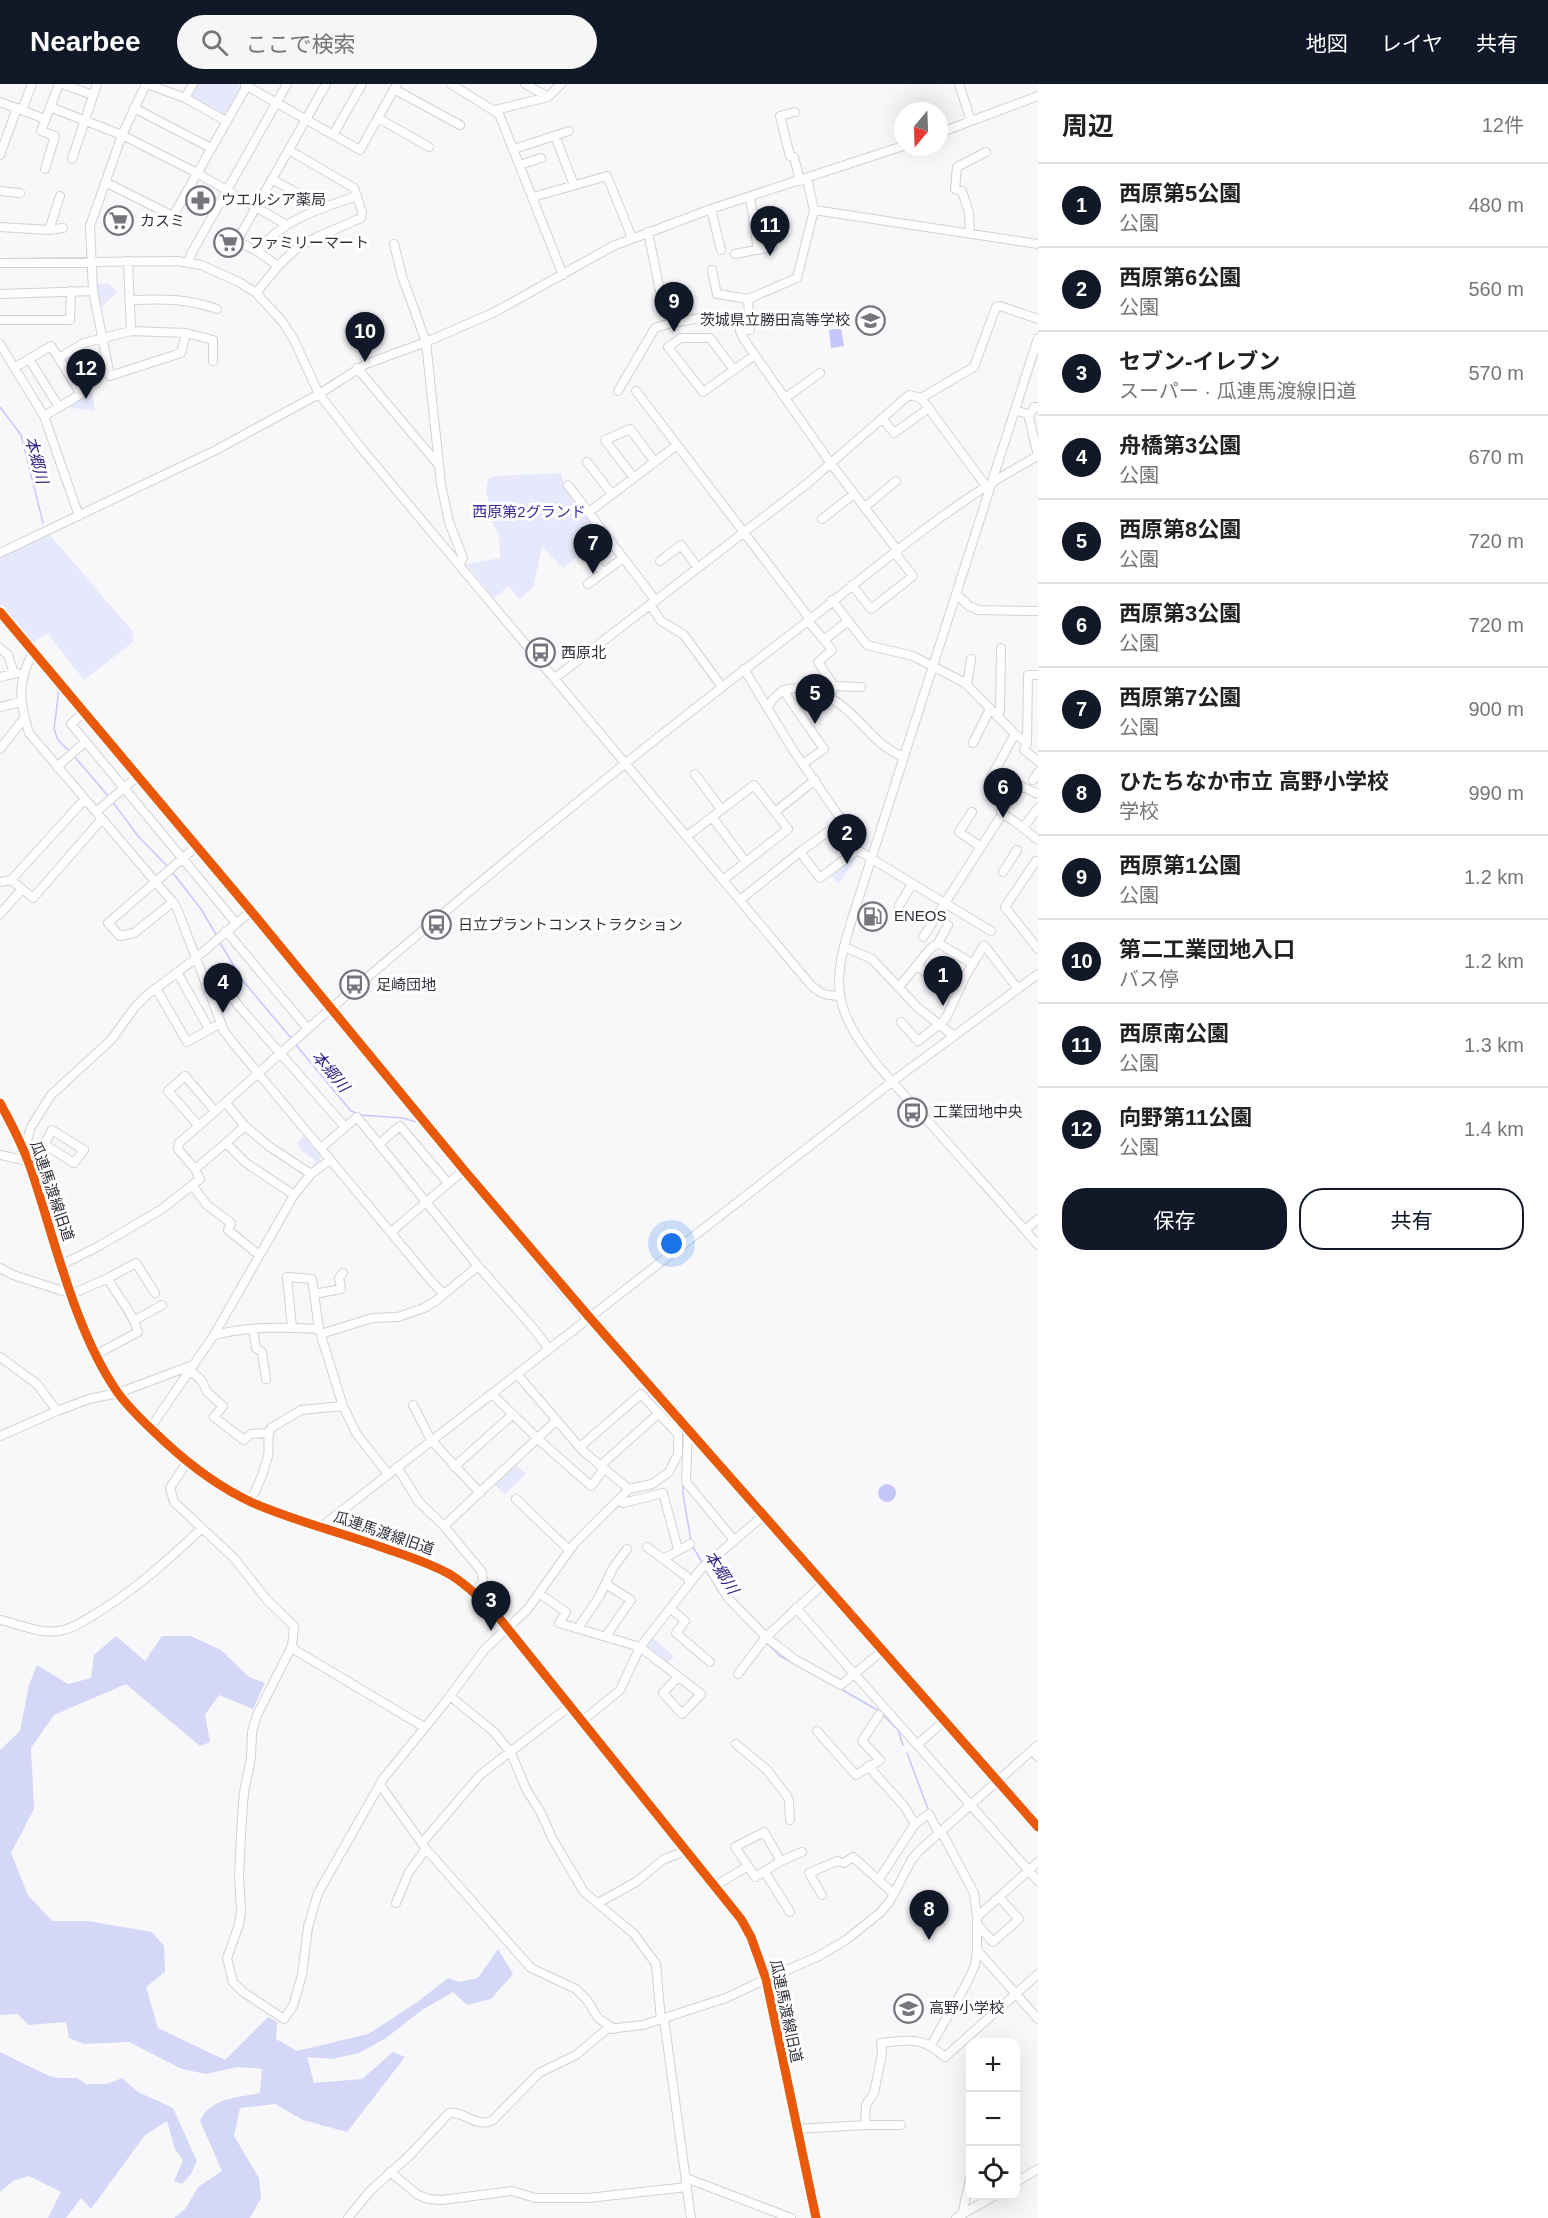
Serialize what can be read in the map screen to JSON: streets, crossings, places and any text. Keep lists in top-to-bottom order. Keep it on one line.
{"streets":{"street":["瓜連馬渡線旧道"]},"water":["本郷川"],"parks":["西原第2グランド"],"places":{"pharmacy":["ウエルシア薬局"],"supermarket":["カスミ","ファミリーマート"],"school or university":["茨城県立勝田高等学校","高野小学校"],"bus stop":["西原北","日立プラントコンストラクション","足崎団地","工業団地中央"],"fuel station":["ENEOS"]},"north":"bottom","page":{"header":"Nearbee","search":"ここで検索","nav":["地図","レイヤ","共有"],"heading":["周辺","12件"],"list":[{"mark":"1","name":"西原第5公園","note":"公園","value":"480 m"},{"mark":"2","name":"西原第6公園","note":"公園","value":"560 m"},{"mark":"3","name":"セブン-イレブン","note":"スーパー · 瓜連馬渡線旧道","value":"570 m"},{"mark":"4","name":"舟橋第3公園","note":"公園","value":"670 m"},{"mark":"5","name":"西原第8公園","note":"公園","value":"720 m"},{"mark":"6","name":"西原第3公園","note":"公園","value":"720 m"},{"mark":"7","name":"西原第7公園","note":"公園","value":"900 m"},{"mark":"8","name":"ひたちなか市立 高野小学校","note":"学校","value":"990 m"},{"mark":"9","name":"西原第1公園","note":"公園","value":"1.2 km"},{"mark":"10","name":"第二工業団地入口","note":"バス停","value":"1.2 km"},{"mark":"11","name":"西原南公園","note":"公園","value":"1.3 km"},{"mark":"12","name":"向野第11公園","note":"公園","value":"1.4 km"}],"pins":["11","9","10","12","7","5","6","2","1","4","3","8"],"buttons":["保存","共有"],"map_buttons":["+","−"]}}
